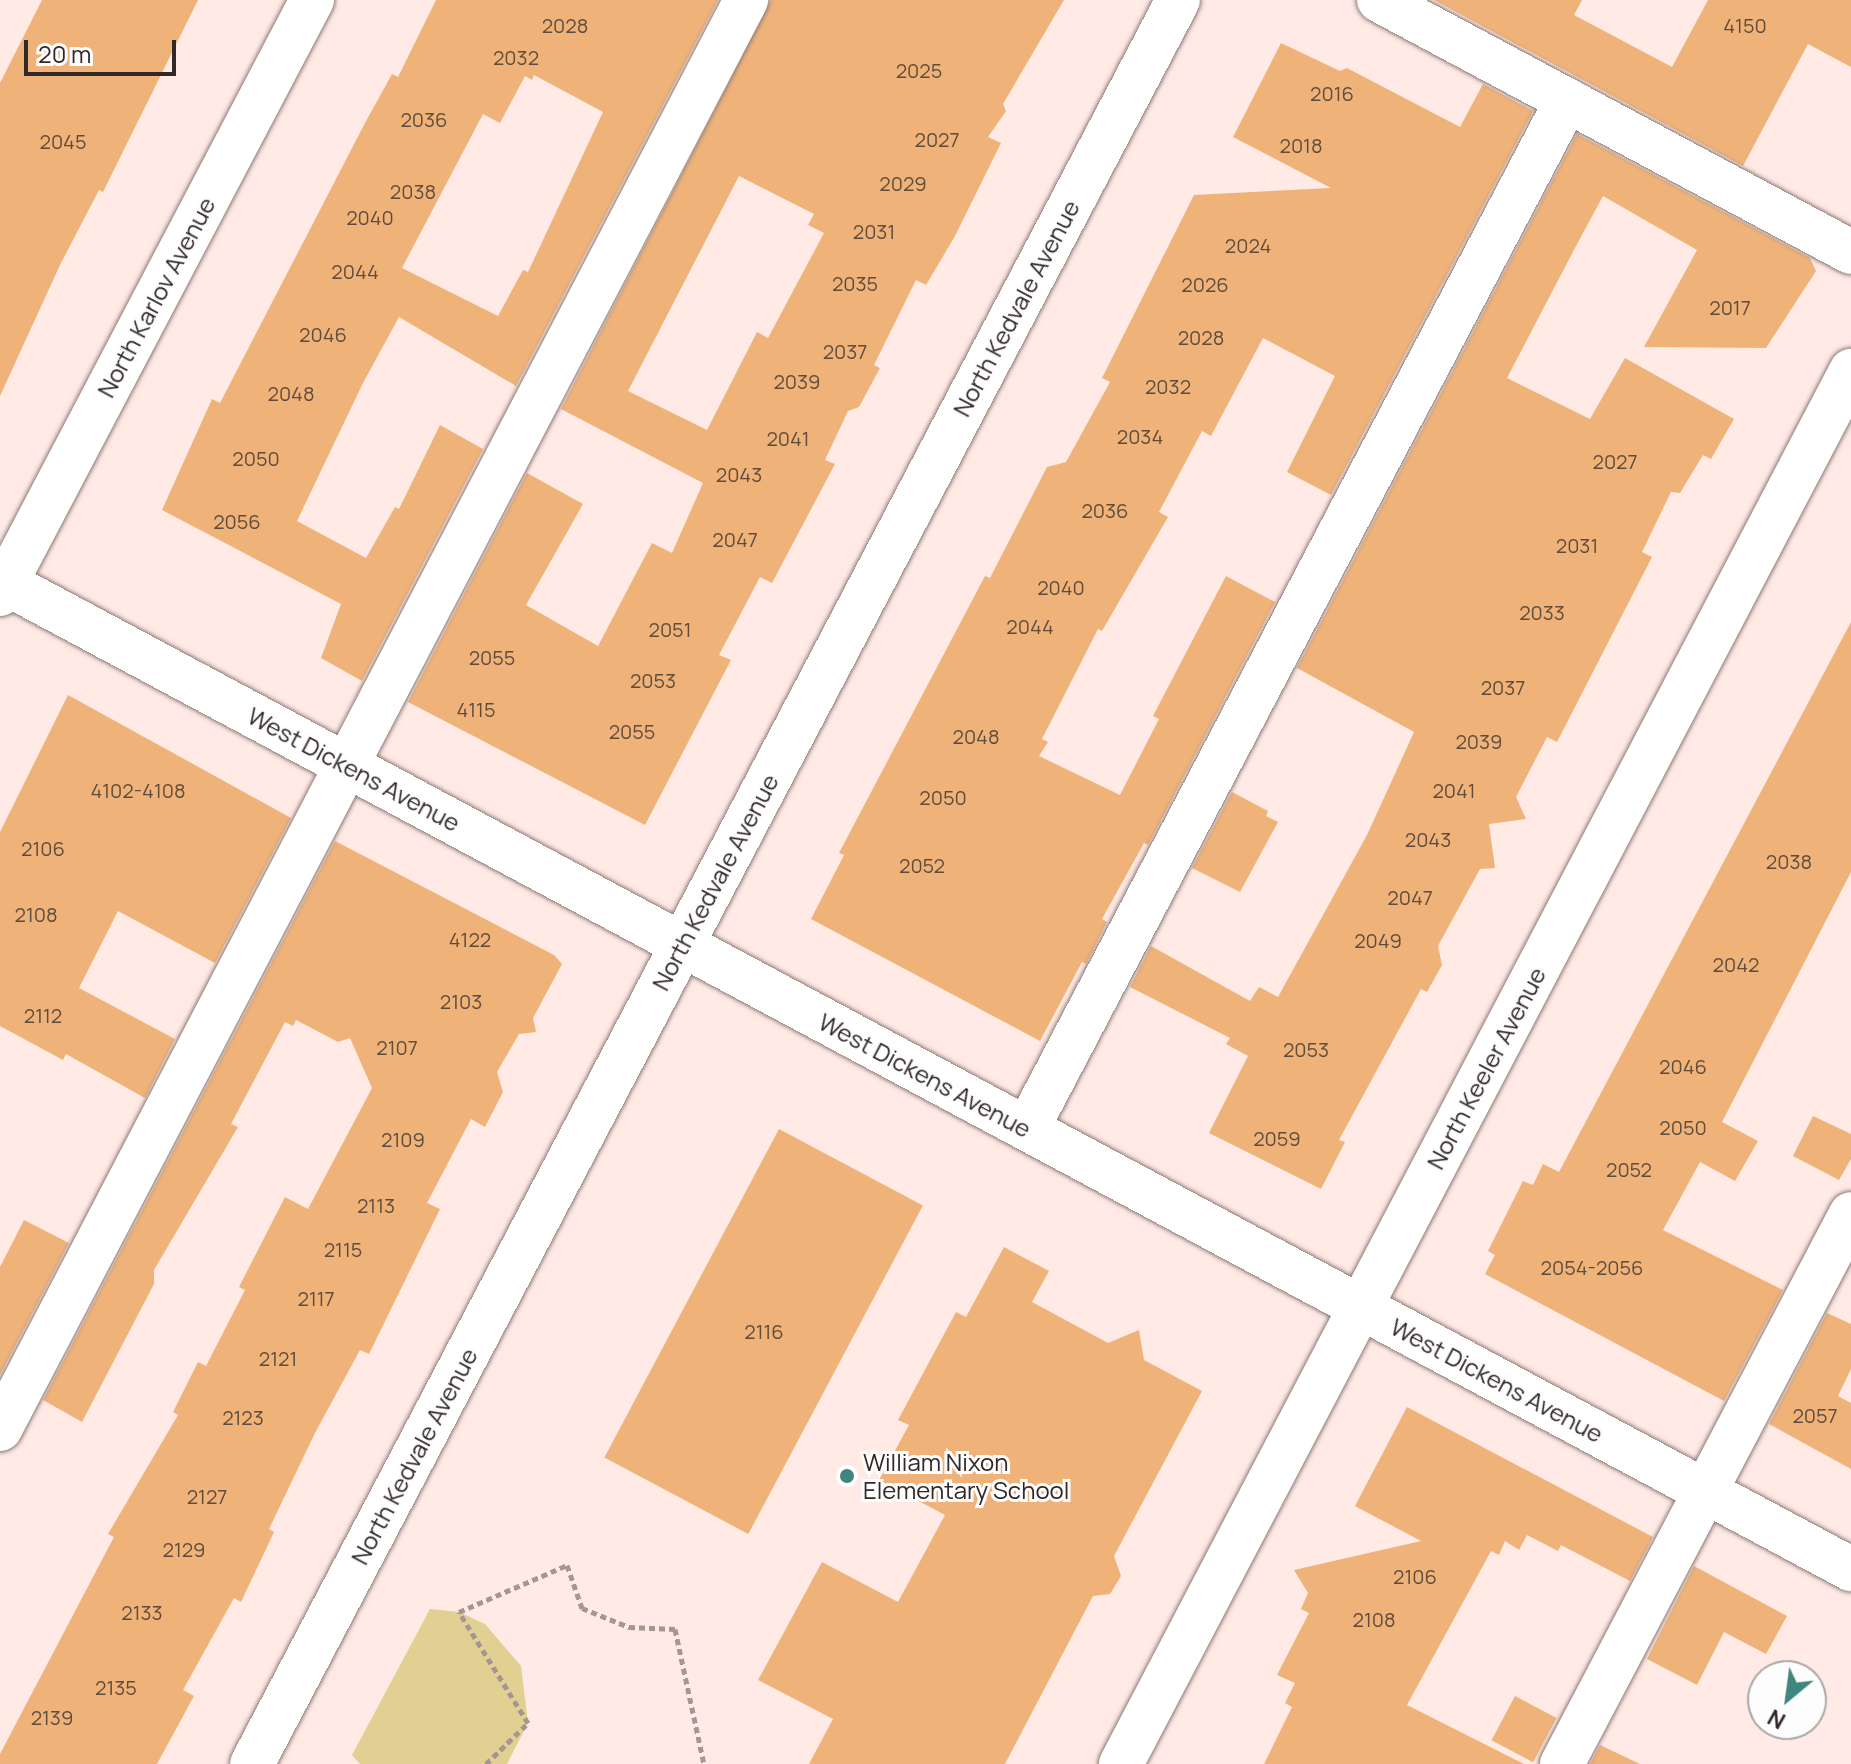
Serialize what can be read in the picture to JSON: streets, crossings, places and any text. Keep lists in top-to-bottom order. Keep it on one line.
{"streets":{"street":["North Karlov Avenue","North Kedvale Avenue","West Dickens Avenue","North Keeler Avenue"]},"crossings":[["North Karlov Avenue","West Dickens Avenue"],["North Kedvale Avenue","West Dickens Avenue"],["West Dickens Avenue","North Keeler Avenue"]],"places":["William Nixon Elementary School"],"house_numbers":["2028","4150","2032","2025","2016","2036","2027","2045","2018","2029","2038","2040","2031","2024","2044","2035","2026","2017","2046","2028","2037","2039","2032","2048","2034","2041","2050","2027","2043","2036","2056","2047","2031","2040","2033","2044","2051","2055","2053","2037","4115","2055","2048","2039","4102-4108","2041","2050","2043","2106","2038","2052","2047","2108","4122","2049","2042","2103","2112","2107","2053","2046","2050","2059","2109","2052","2113","2115","2054-2056","2117","2116","2121","2057","2123","2127","2129","2106","2133","2108","2135","2139"],"scale_bar":"20 m","north":"bottom left"}
